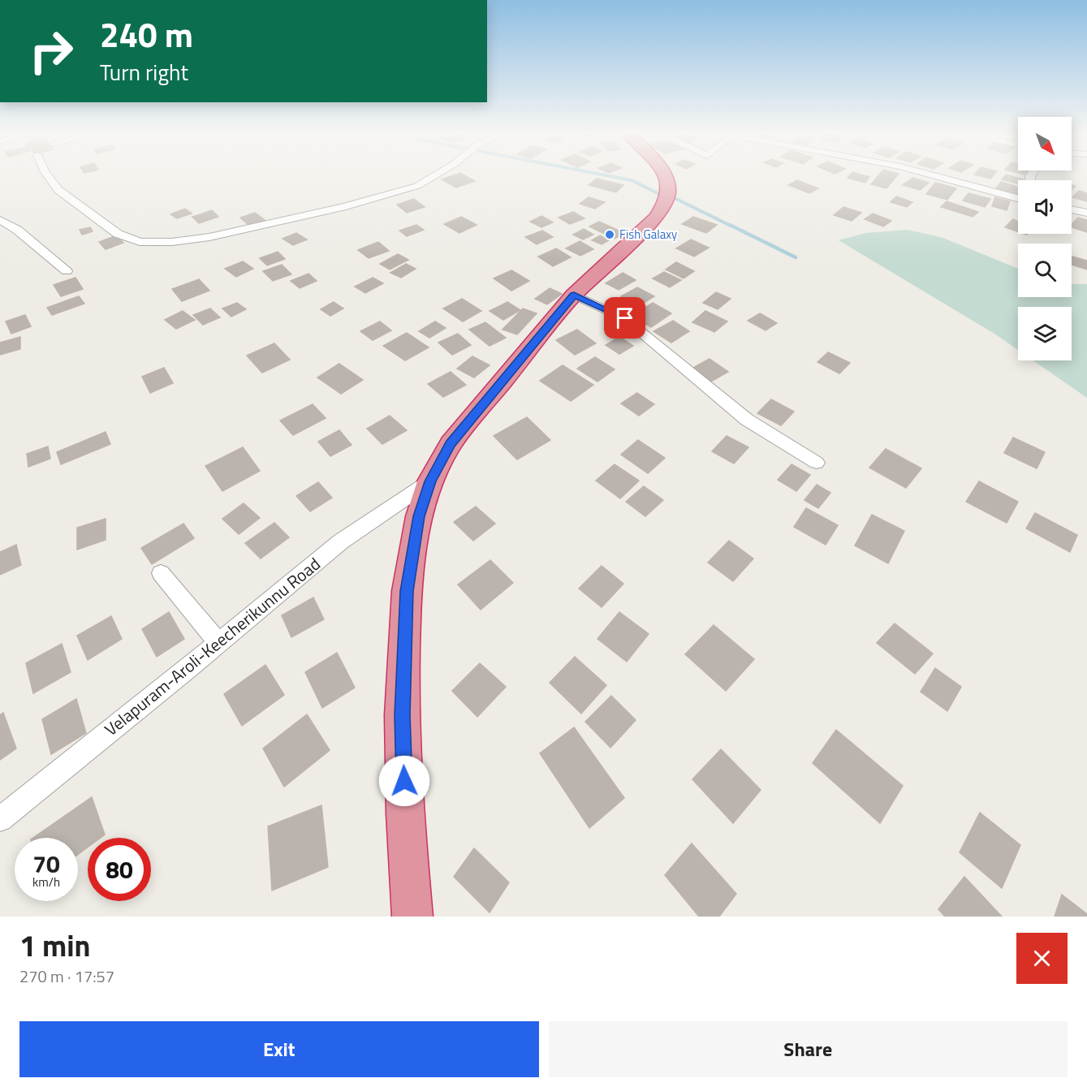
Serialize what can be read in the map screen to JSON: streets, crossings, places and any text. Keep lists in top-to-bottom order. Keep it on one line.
{"streets":{"street":["Velapuram-Aroli-Keecherikunnu Road"]},"places":["Fish Galaxy"],"north":"bottom right","page":{"turn":["240 m","Turn right"],"speed":"70 km/h","limit":"80","heading":["1 min","270 m · 17:57"],"buttons":["Exit","Share"]}}
